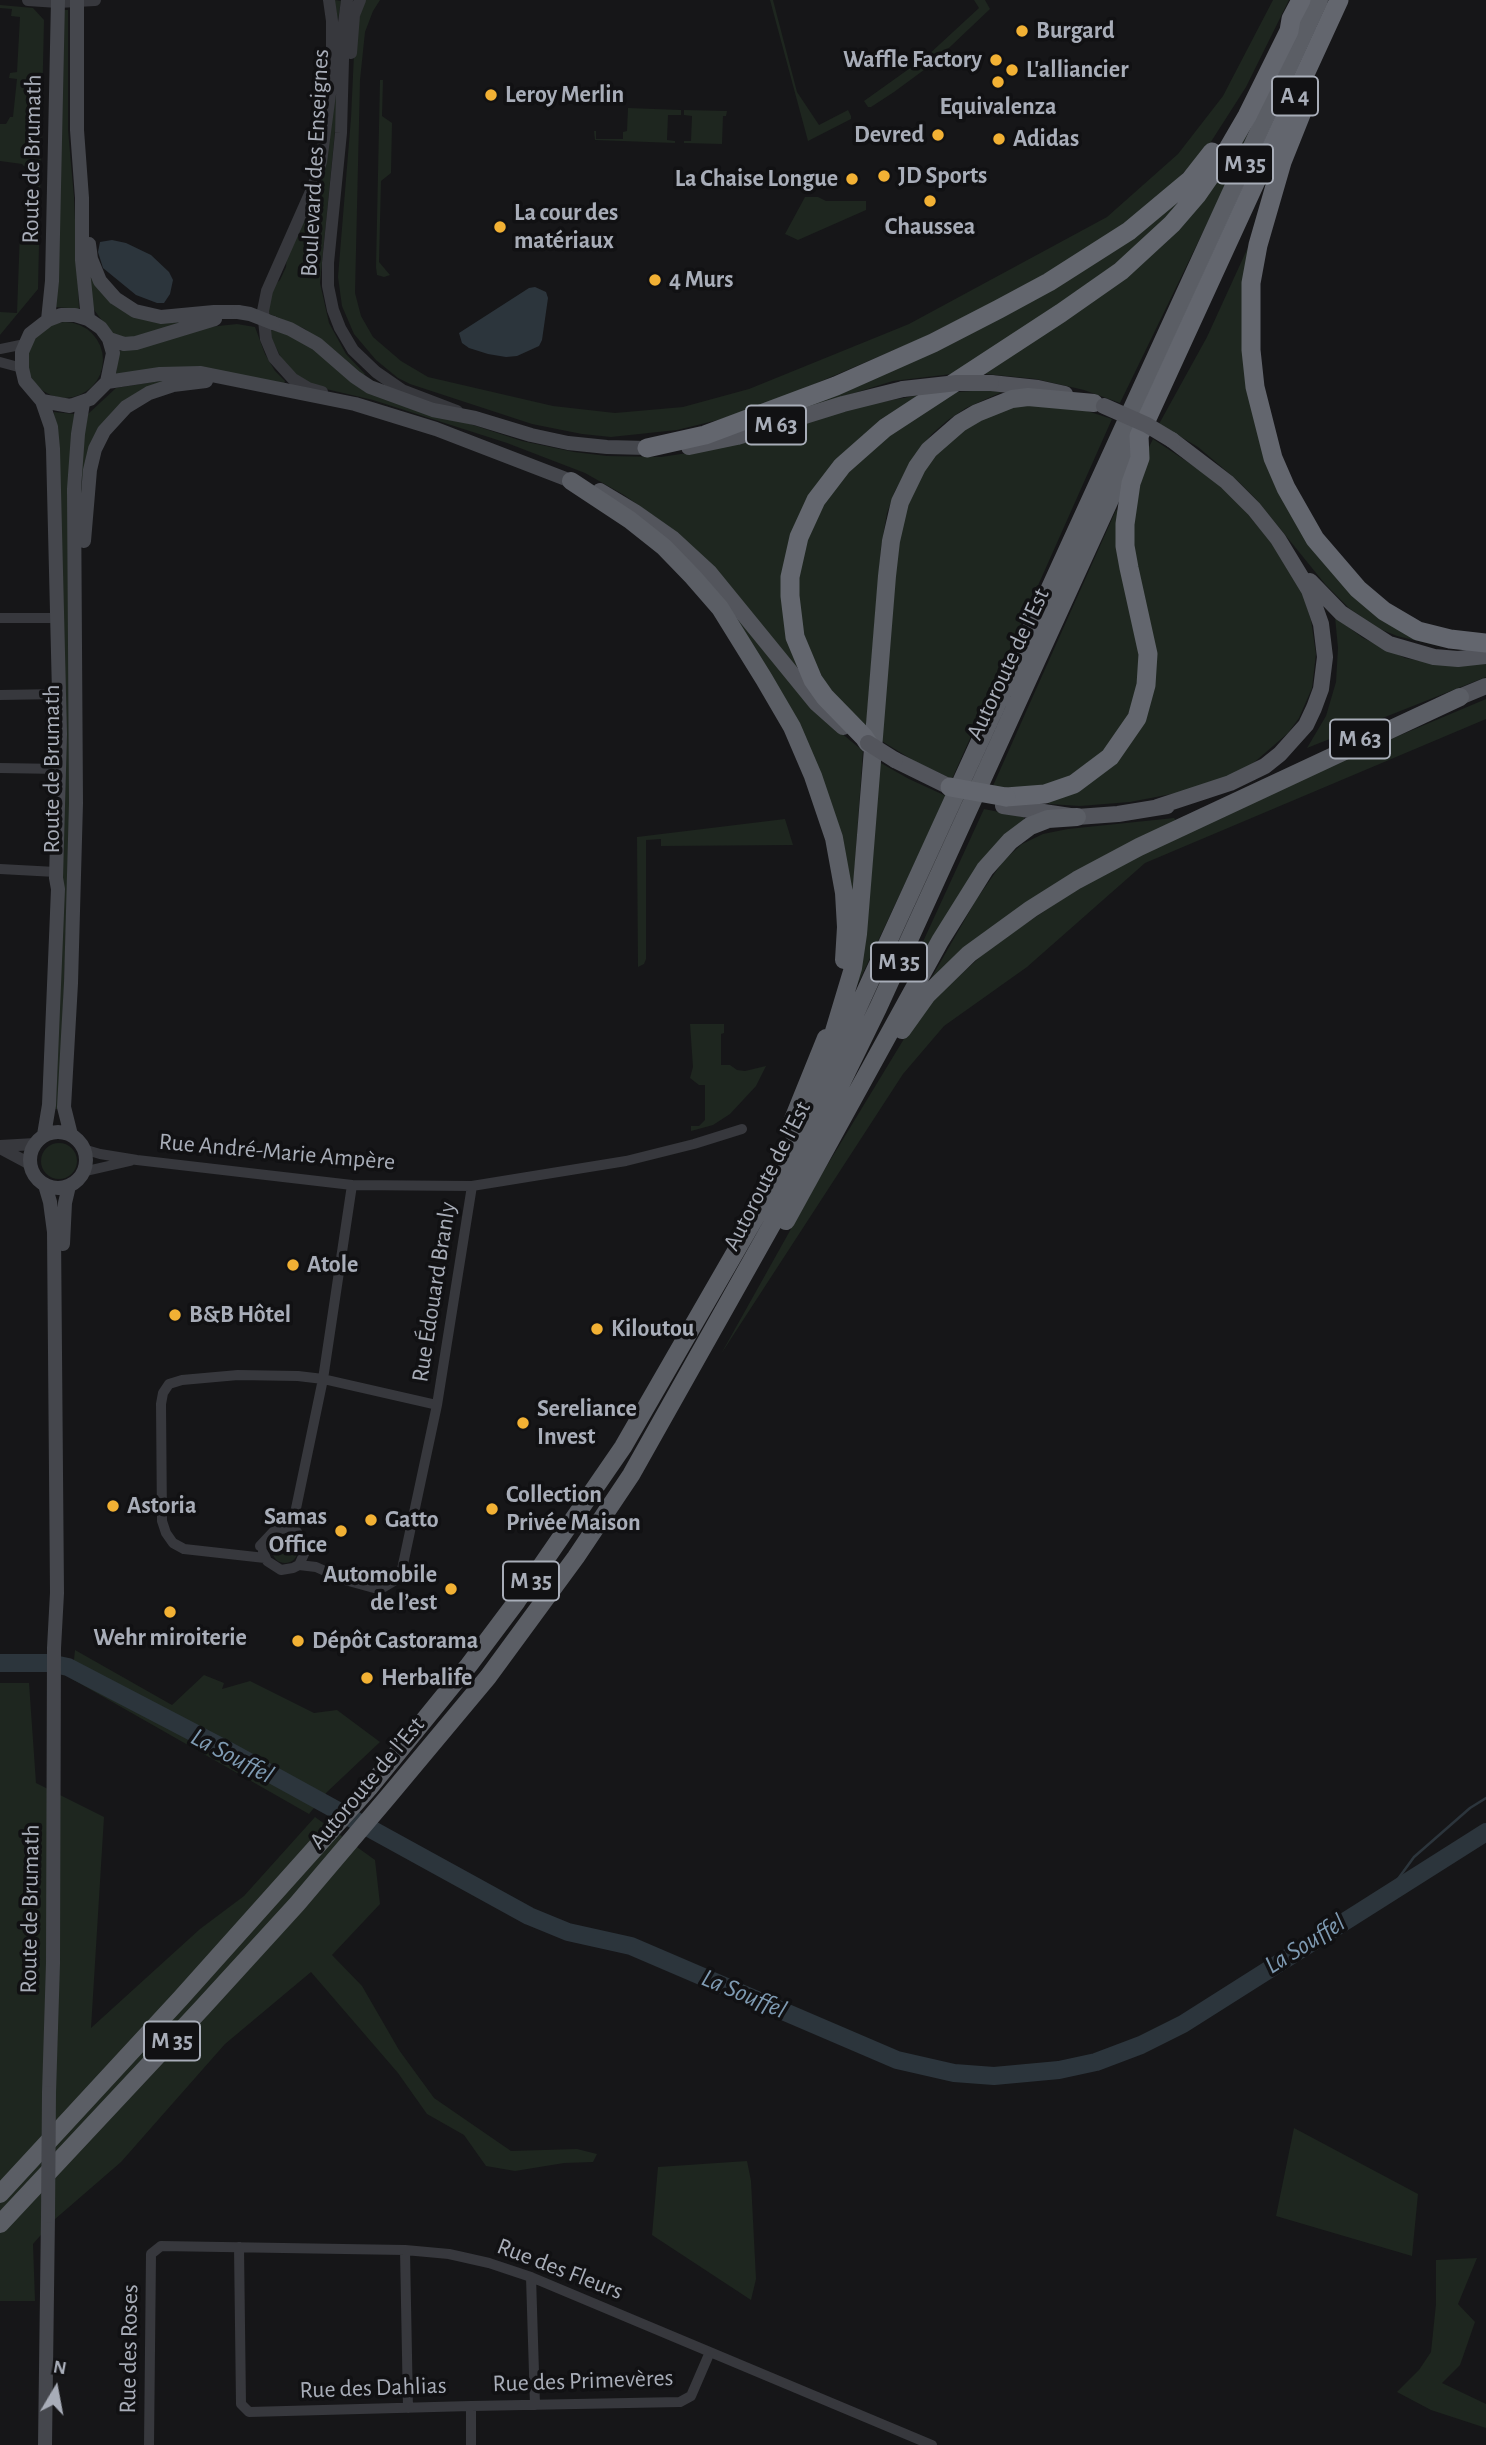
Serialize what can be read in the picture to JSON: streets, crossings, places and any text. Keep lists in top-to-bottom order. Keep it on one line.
{"streets":{"highway":["A 4","M 35","Autoroute de l’Est"],"main road":["Route de Brumath","M 63"],"street":["Boulevard des Enseignes","Rue André-Marie Ampère","Rue Édouard Branly","Rue des Fleurs","Rue des Roses","Rue des Primevères","Rue des Dahlias"]},"crossings":[["Route de Brumath","Rue André-Marie Ampère"],["Boulevard des Enseignes","M 63"],["Rue André-Marie Ampère","Rue Édouard Branly"],["Rue des Fleurs","Rue des Roses"],["Rue des Fleurs","Rue des Primevères"],["Rue des Fleurs","Rue des Dahlias"],["Rue des Primevères","Rue des Dahlias"]],"water":["La Souffel"],"places":["Burgard","Waffle Factory","L'alliancier","Equivalenza","Leroy Merlin","Devred","Adidas","JD Sports","La Chaise Longue","Chaussea","La cour des matériaux","4 Murs","Atole","B&B Hôtel","Kiloutou","Sereliance Invest","Astoria","Collection Privée Maison","Gatto","Samas Office","Automobile de l’est","Wehr miroiterie","Dépôt Castorama","Herbalife"],"north":"top"}
